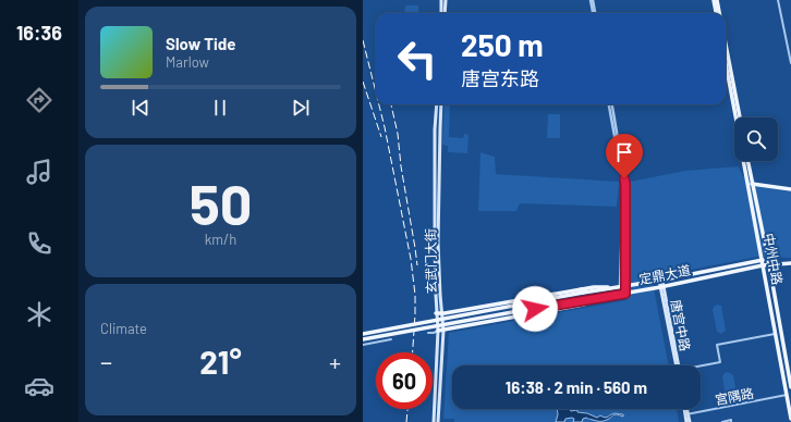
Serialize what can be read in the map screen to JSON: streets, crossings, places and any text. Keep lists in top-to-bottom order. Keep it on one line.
{"streets":{"main road":["中州中路","玄武门大街","定鼎大道","唐宫中路"],"street":["宫隅路"]},"crossings":[["中州中路","定鼎大道"],["中州中路","宫隅路"],["定鼎大道","唐宫中路"]],"page":{"tabs":"16:36","turn":["250 m","唐宫东路"],"song":["Slow Tide","Marlow"],"tile":[["50","km/h"],"Climate"],"heat":["−","21°","+"],"limit":"60","trip":"16:38 · 2 min · 560 m"}}
